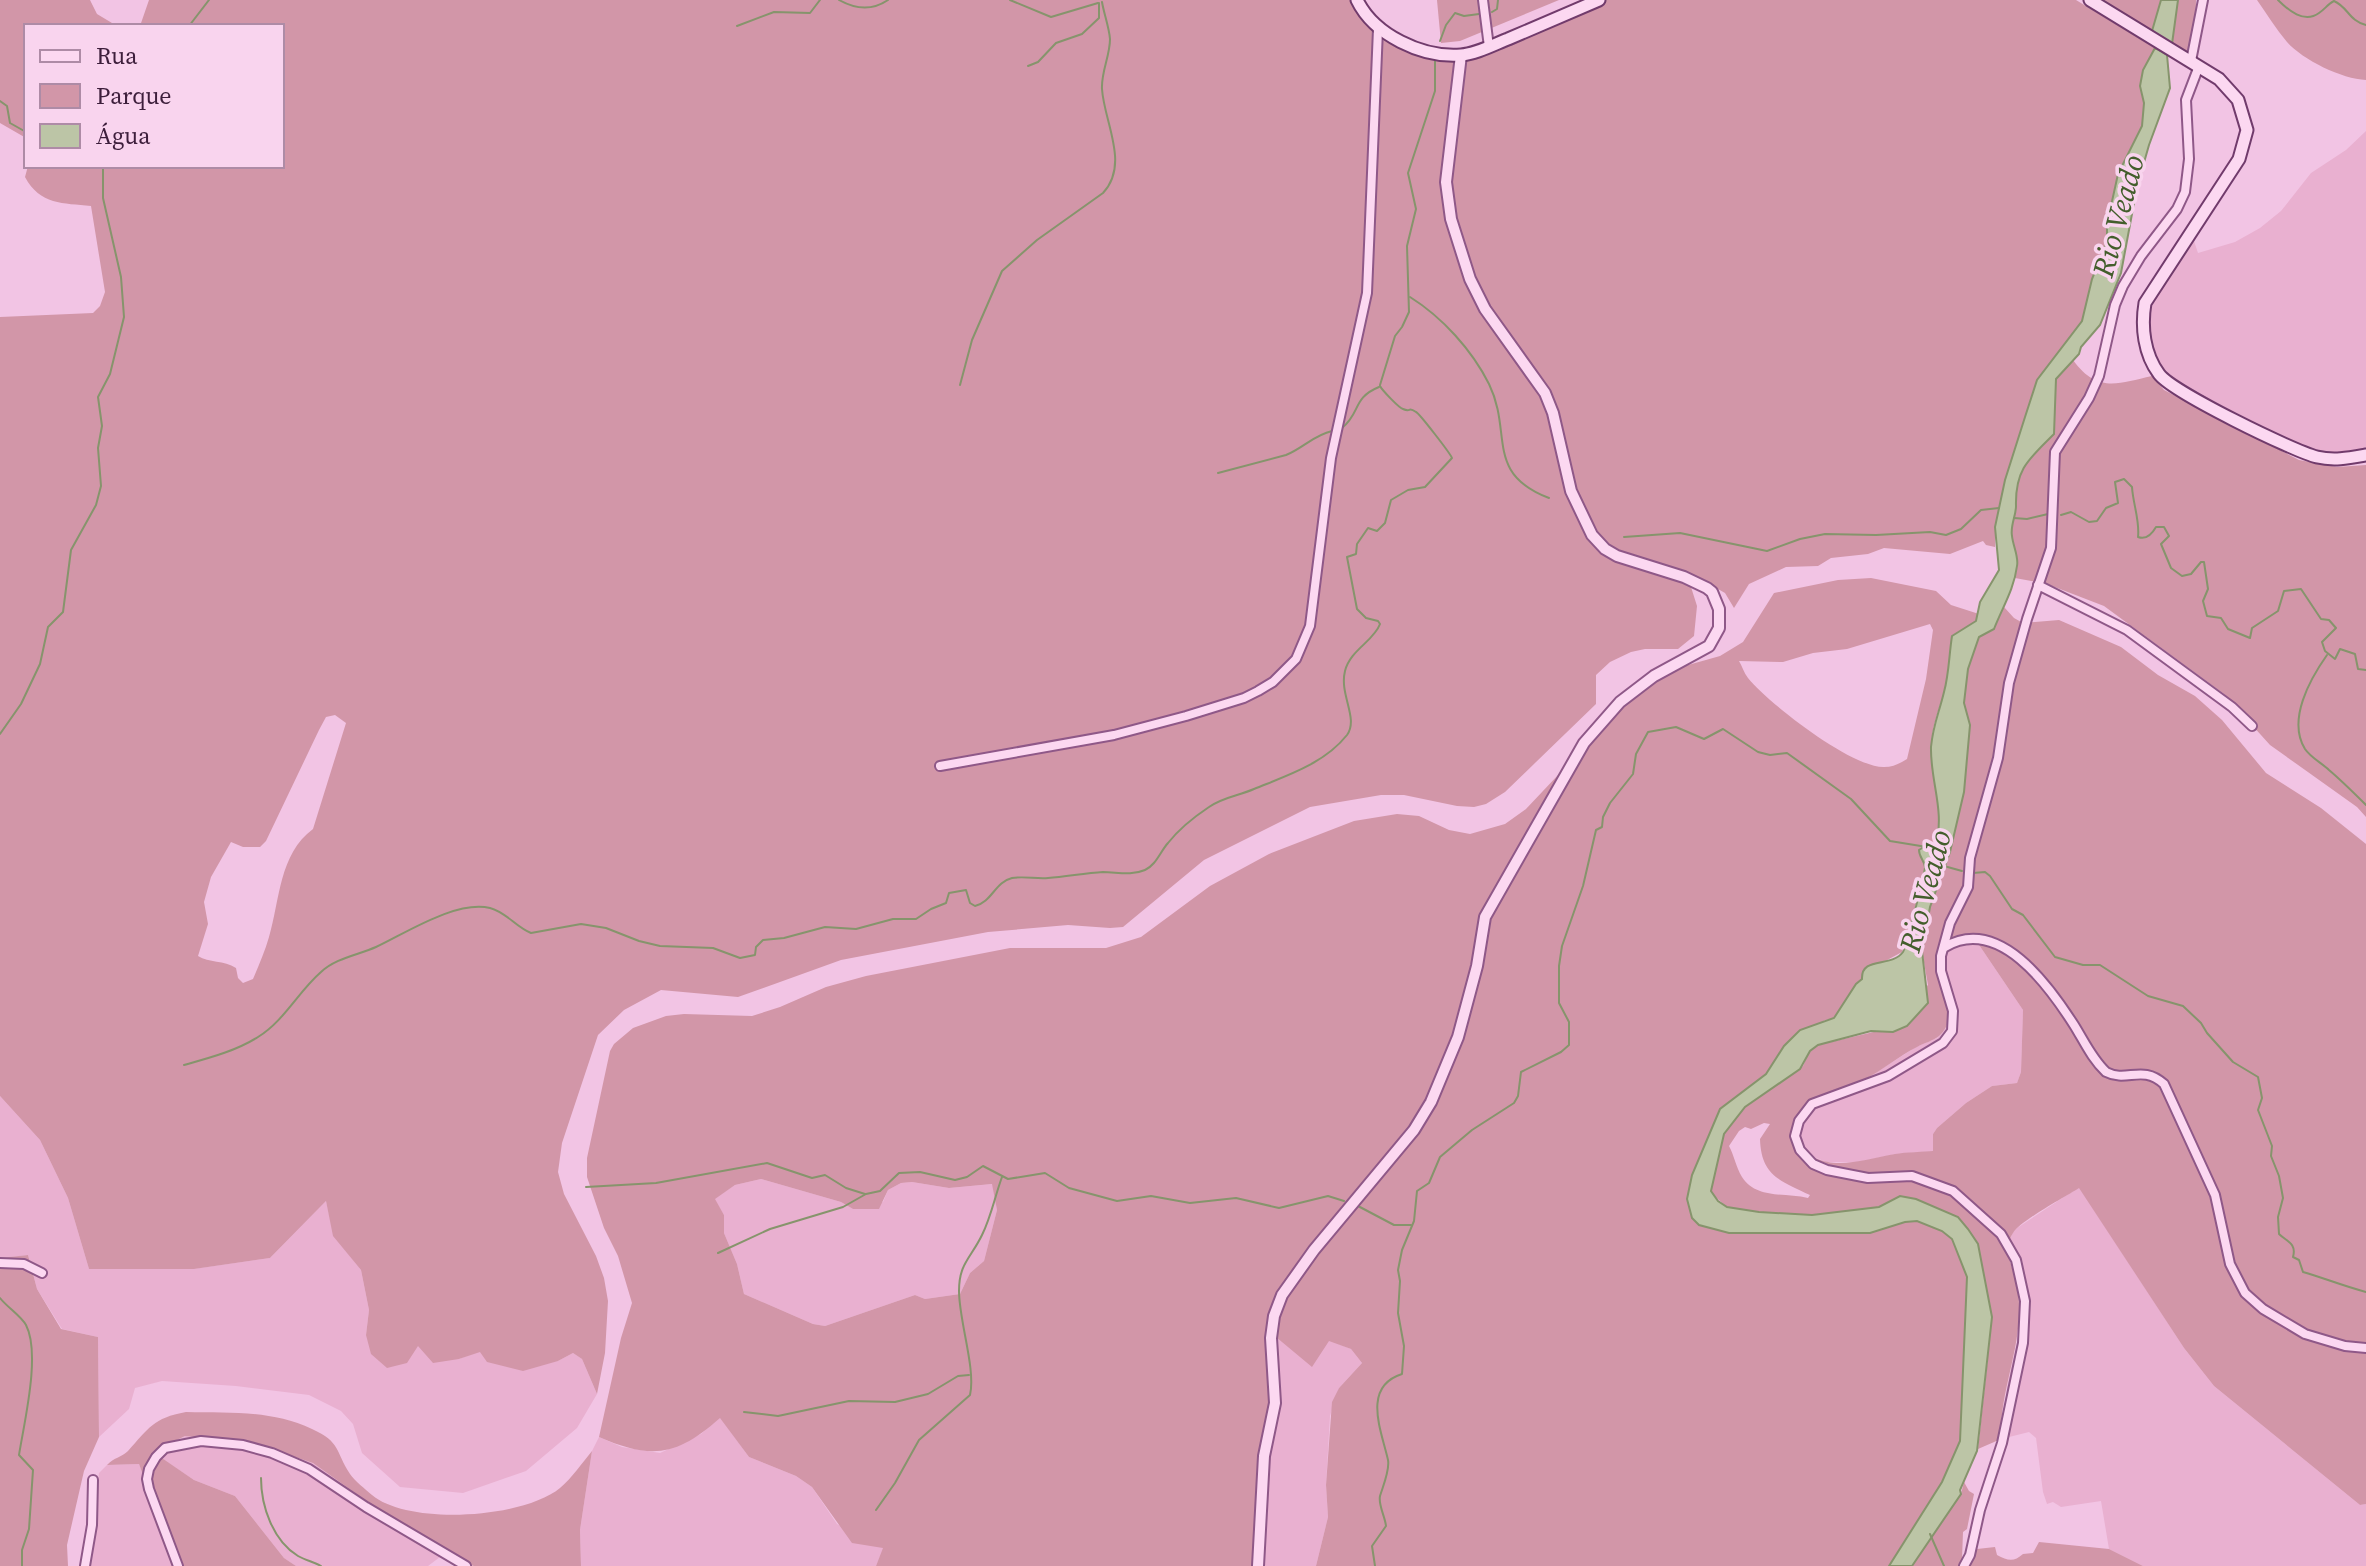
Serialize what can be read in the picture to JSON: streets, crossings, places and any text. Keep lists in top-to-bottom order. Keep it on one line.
{"water":["Rio Veado"],"legend":["Rua","Parque","Água"]}
